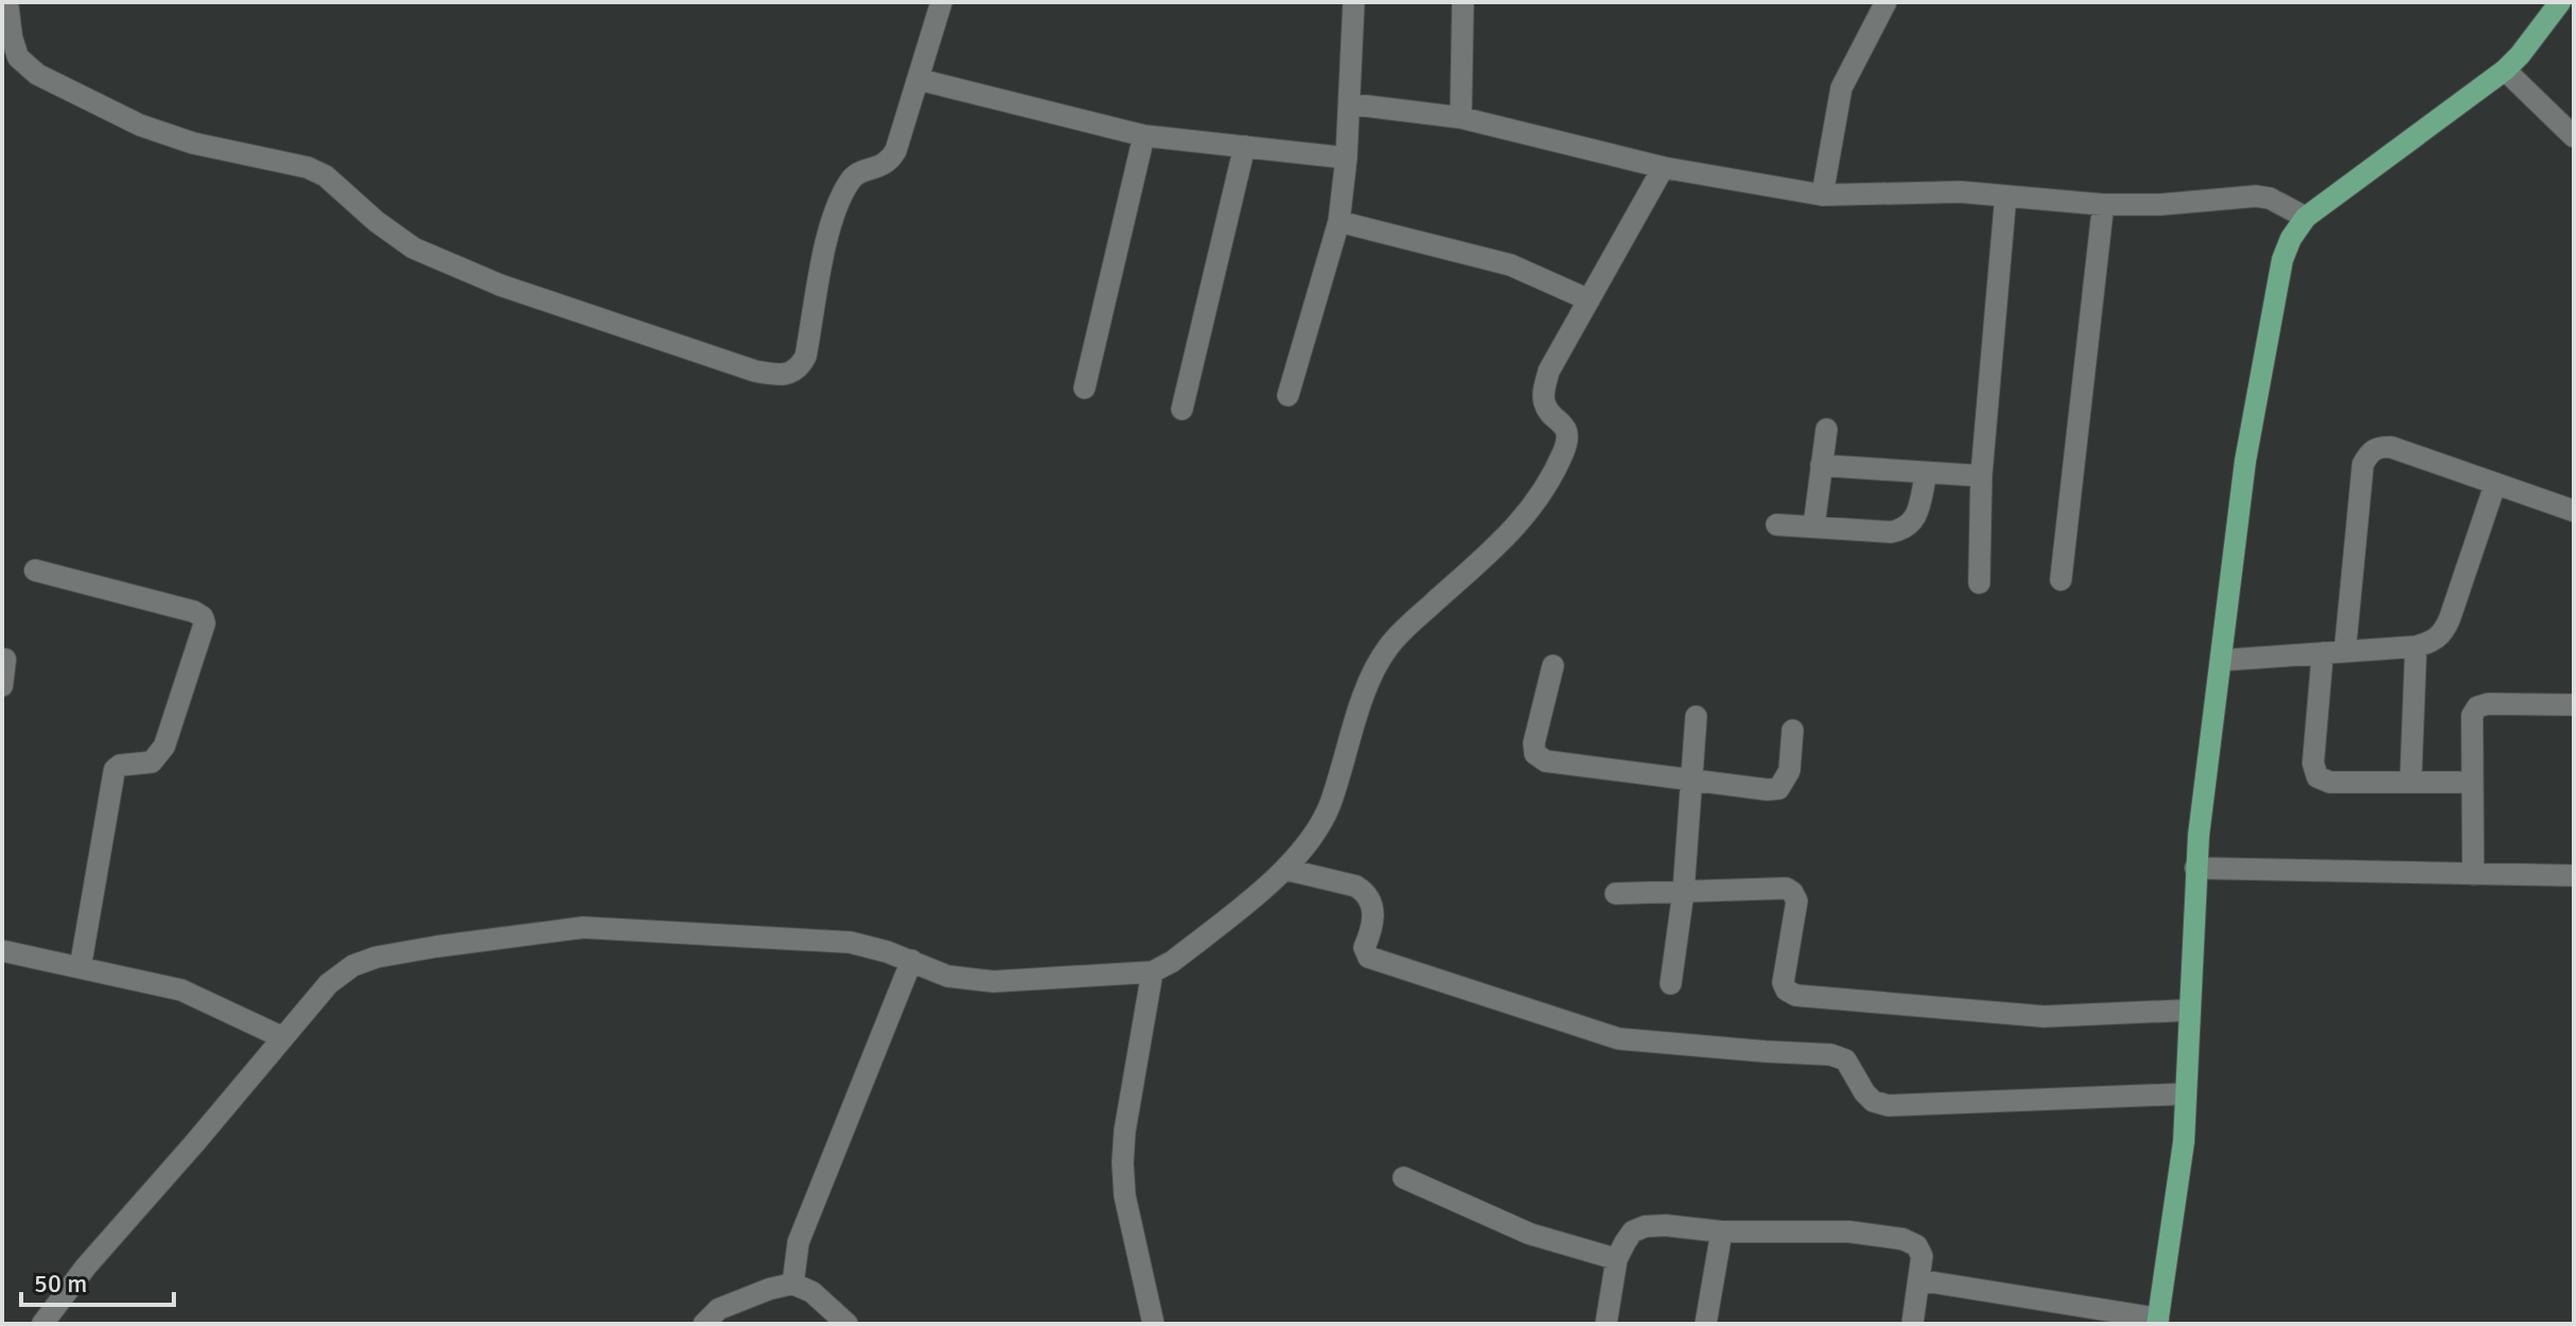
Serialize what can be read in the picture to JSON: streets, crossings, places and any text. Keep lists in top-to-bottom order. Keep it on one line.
{"scale_bar":"50 m"}
